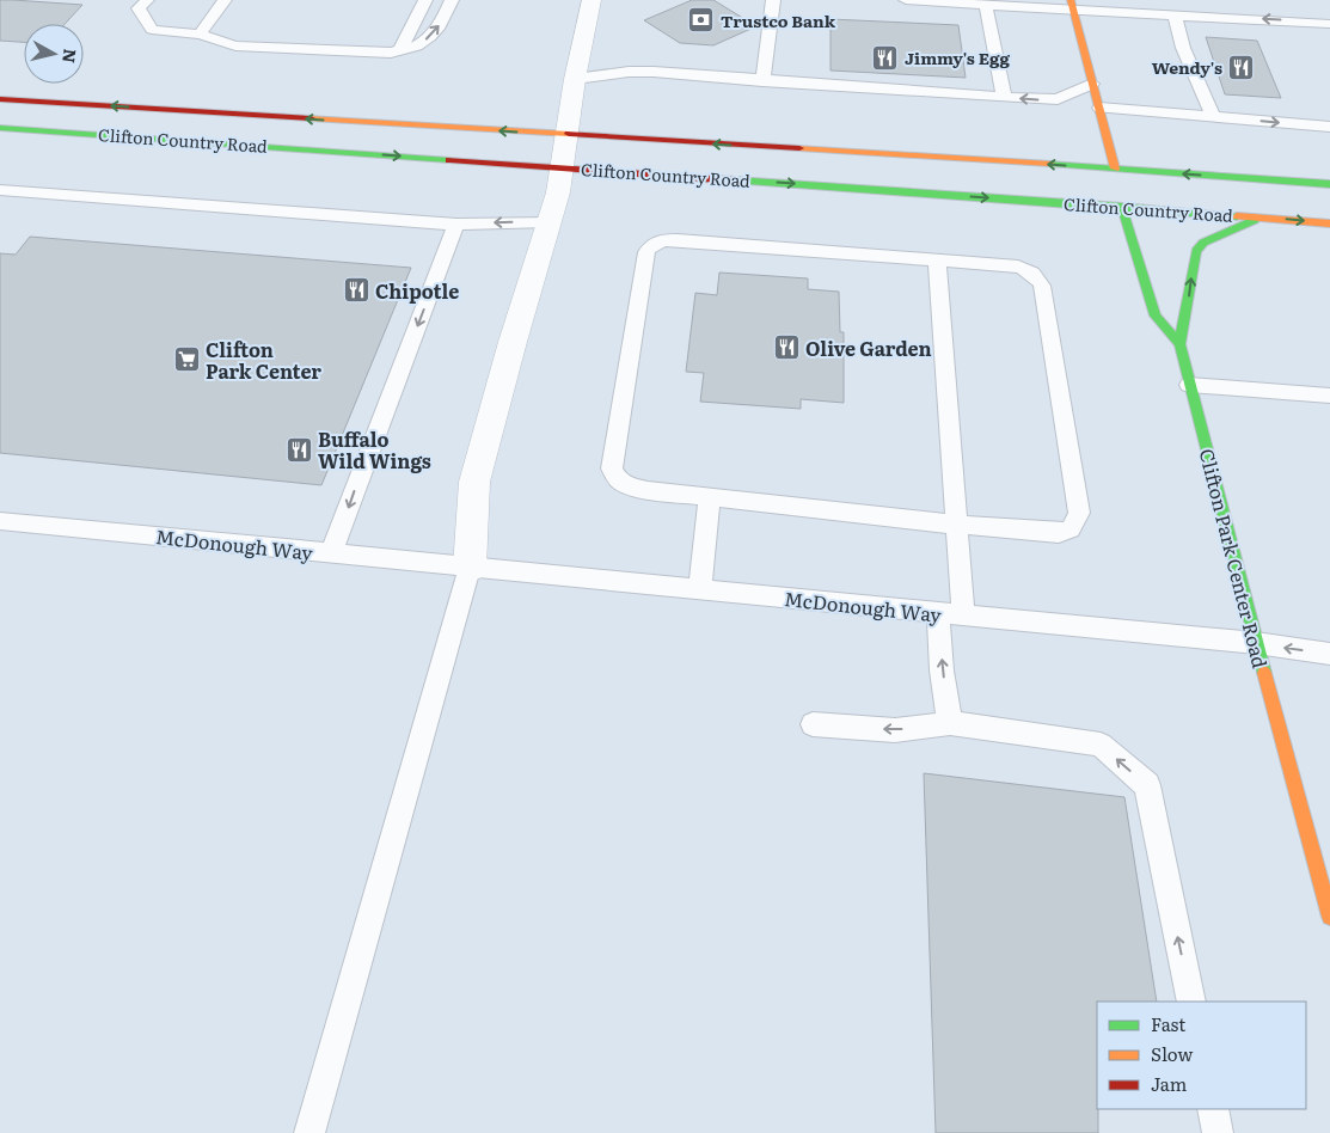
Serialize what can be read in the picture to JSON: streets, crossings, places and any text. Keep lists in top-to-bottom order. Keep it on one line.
{"streets":{"street":["Clifton Country Road","Clifton Park Center Road"],"lane":["McDonough Way"]},"crossings":[["Clifton Country Road","Clifton Park Center Road"],["McDonough Way","Clifton Park Center Road"]],"places":{"bank":["Trustco Bank"],"restaurant":["Jimmy's Egg","Wendy's","Chipotle","Olive Garden","Buffalo Wild Wings"],"supermarket":["Clifton Park Center"]},"legend":["Fast","Slow","Jam"],"north":"right"}
